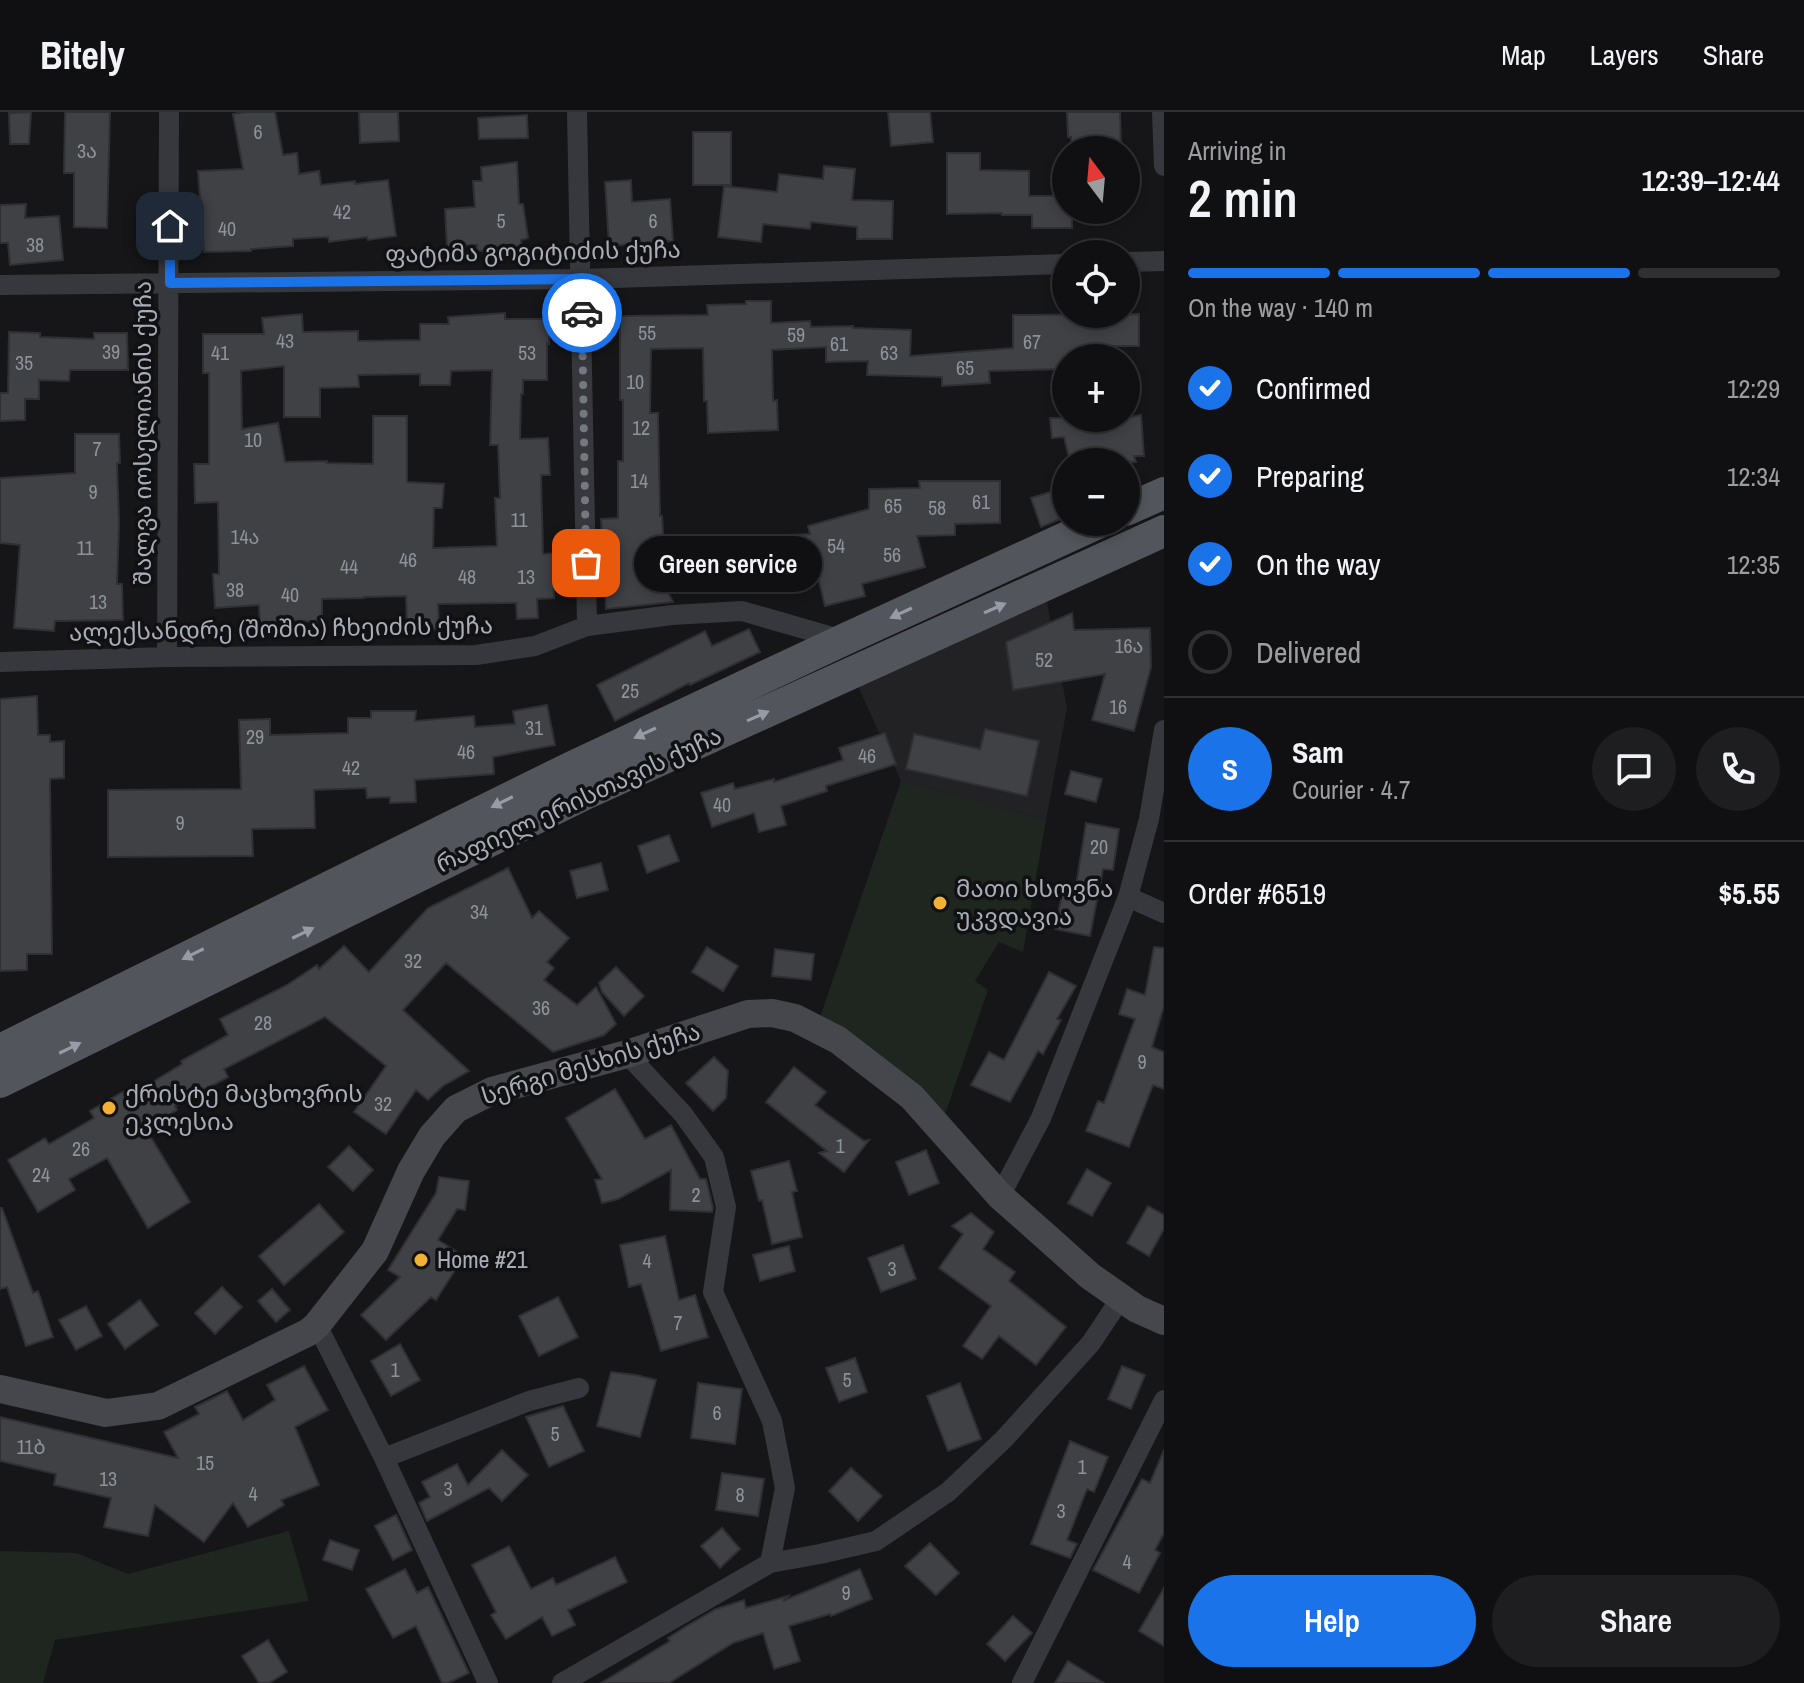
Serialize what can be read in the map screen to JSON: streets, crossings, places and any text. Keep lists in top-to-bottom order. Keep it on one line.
{"streets":{"main road":["რაფიელ ერისთავის ქუჩა"],"street":["ფატიმა გოგიტიძის ქუჩა","შალვა იოსელიანის ქუჩა","ალექსანდრე (შოშია) ჩხეიძის ქუჩა","სერგი მესხის ქუჩა"]},"crossings":[["ფატიმა გოგიტიძის ქუჩა","შალვა იოსელიანის ქუჩა"],["შალვა იოსელიანის ქუჩა","ალექსანდრე (შოშია) ჩხეიძის ქუჩა"],["ალექსანდრე (შოშია) ჩხეიძის ქუჩა","რაფიელ ერისთავის ქუჩა"]],"places":["Green service","მათი ხსოვნა უკვდავია","ქრისტე მაცხოვრის ეკლესია","Home #21"],"house_numbers":["6","3ა","42","5","6","40","38","55","59","43","67","61","39","41","53","63","35","65","10","12","10","7","14","9","61","65","58","11","14ა","54","11","56","46","44","48","13","38","40","13","16ა","52","25","16","31","29","46","46","42","40","9","20","34","32","36","28","9","32","1","26","24","2","4","3","7","1","5","6","5","11ბ","15","1","13","3","4","8","3","4","9"],"north":"top","page":{"header":"Bitely","nav":["Map","Layers","Share"],"heading":["2 min","Arriving in","12:39–12:44"],"panel":["Sam","Courier · 4.7","Order #6519","$5.55"],"map_buttons":["+","−"],"bar":"On the way · 140 m","list":[["Confirmed","12:29"],["Preparing","12:34"],["On the way","12:35"],"Delivered"],"bubble":"Green service","round":"S","buttons":["Help","Share"]}}
